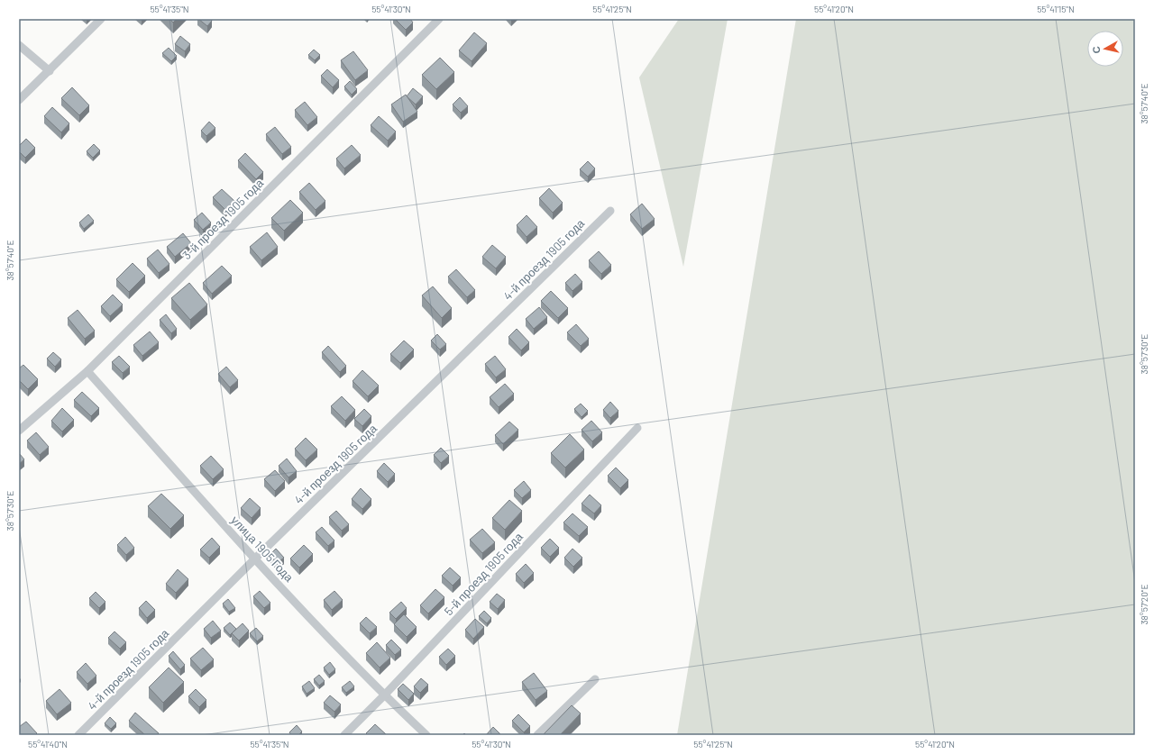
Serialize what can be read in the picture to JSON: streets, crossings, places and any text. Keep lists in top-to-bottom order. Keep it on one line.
{"streets":{"street":["3-й проезд 1905 года","4-й проезд 1905 года","улица 1905 Года","5-й проезд 1905 года"]},"crossings":[["3-й проезд 1905 года","улица 1905 Года"],["4-й проезд 1905 года","улица 1905 Года"],["улица 1905 Года","5-й проезд 1905 года"]],"north":"left","coordinates":["55°41'35\"N","55°41'30\"N","55°41'25\"N","55°41'20\"N","55°41'15\"N","38°57'40\"E","38°57'30\"E","38°57'20\"E","55°41'40\"N"]}
